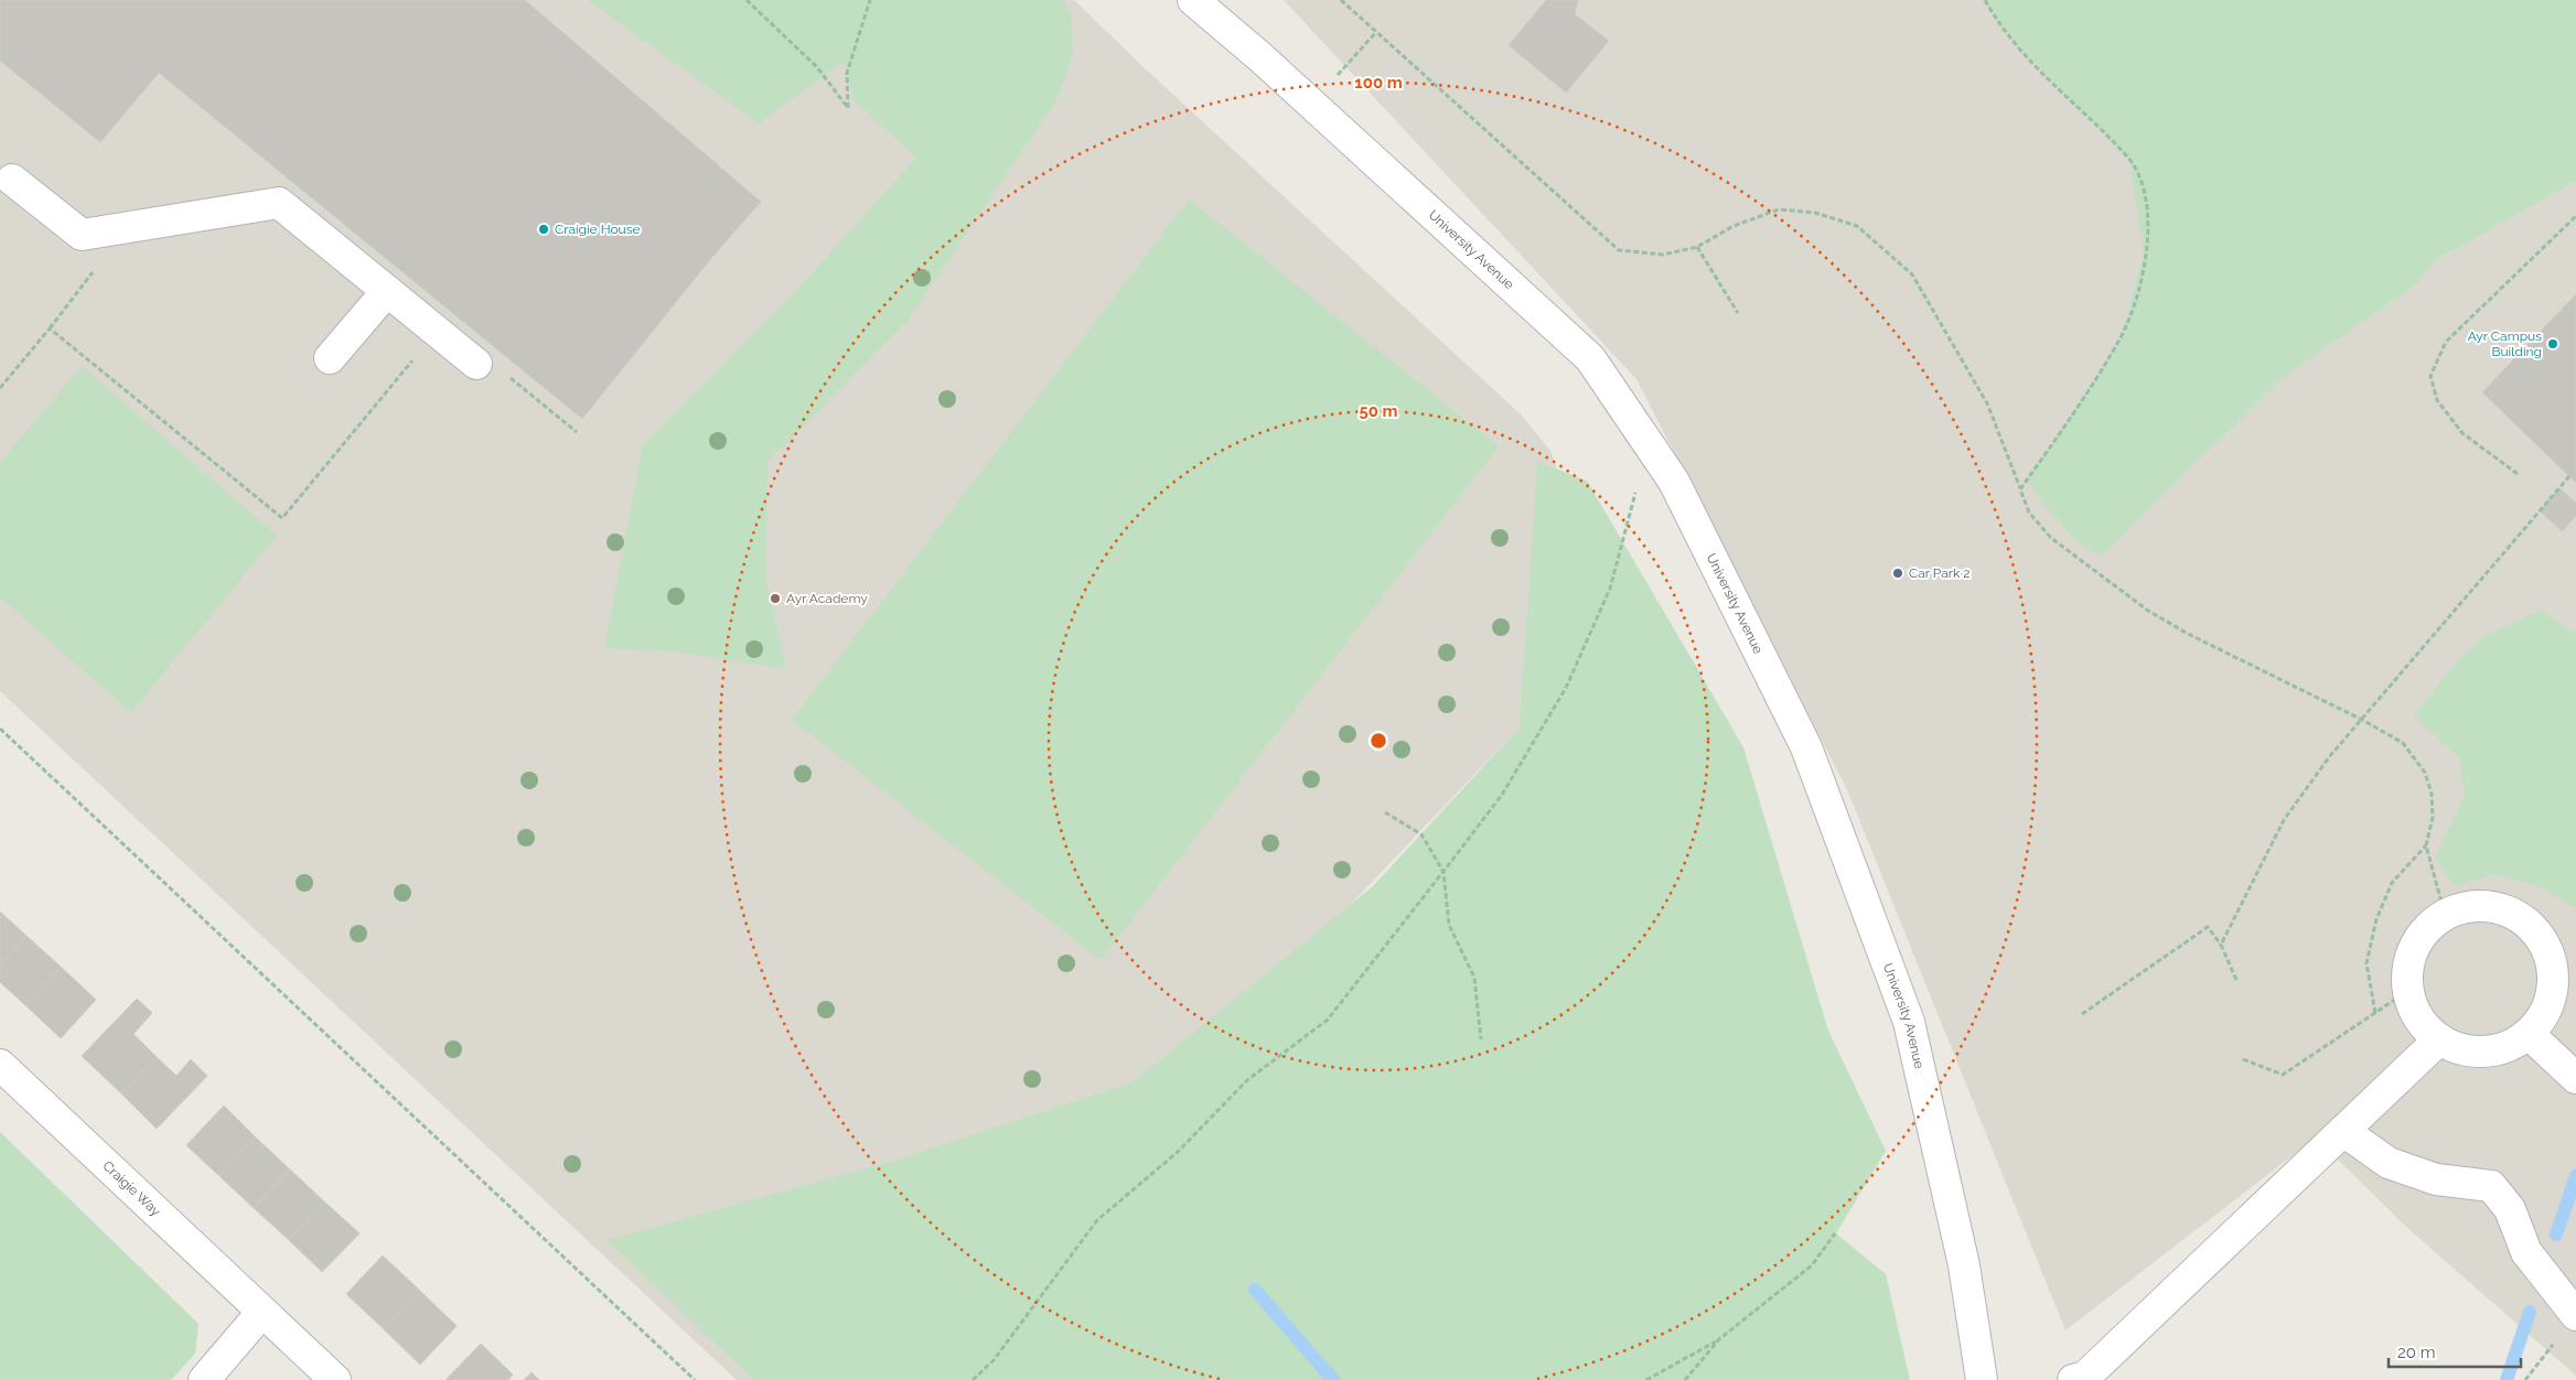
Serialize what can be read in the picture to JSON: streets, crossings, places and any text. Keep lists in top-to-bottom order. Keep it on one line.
{"streets":{"street":["University Avenue","Craigie Way"]},"places":["Craigie House","Ayr Campus Building","Car Park 2","Ayr Academy"],"scale_bar":"20 m","rings":["100 m","50 m"]}
